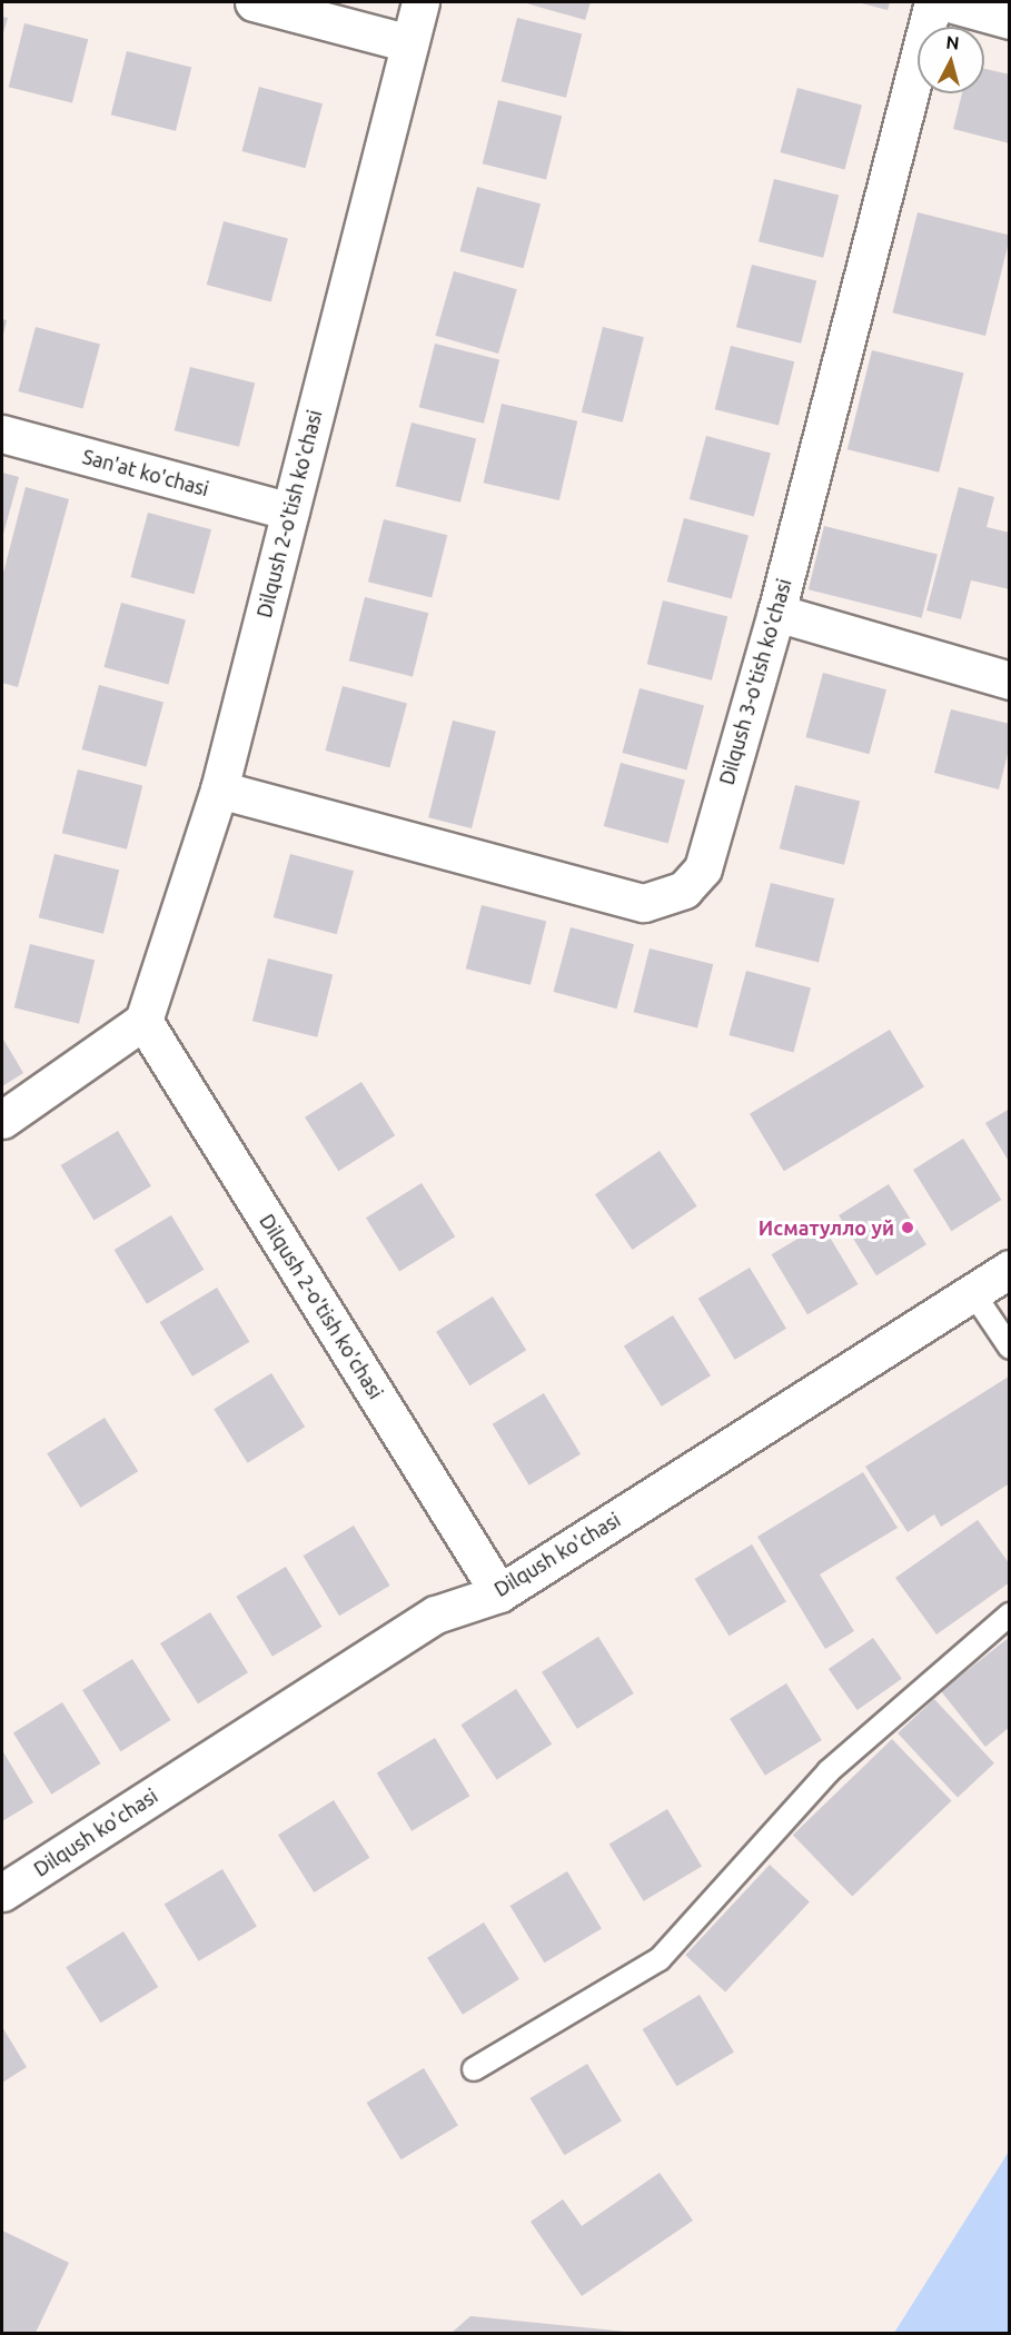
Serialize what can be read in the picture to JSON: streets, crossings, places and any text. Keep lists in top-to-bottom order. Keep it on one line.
{"streets":{"street":["San'at ko'chasi","Dilqush 2-o'tish ko'chasi","Dilqush 3-o'tish ko'chasi","Dilqush ko'chasi"]},"crossings":[["San'at ko'chasi","Dilqush 2-o'tish ko'chasi"],["Dilqush 2-o'tish ko'chasi","Dilqush 3-o'tish ko'chasi"],["Dilqush 2-o'tish ko'chasi","Dilqush ko'chasi"]],"places":["Исматулло уй"],"north":"top"}
